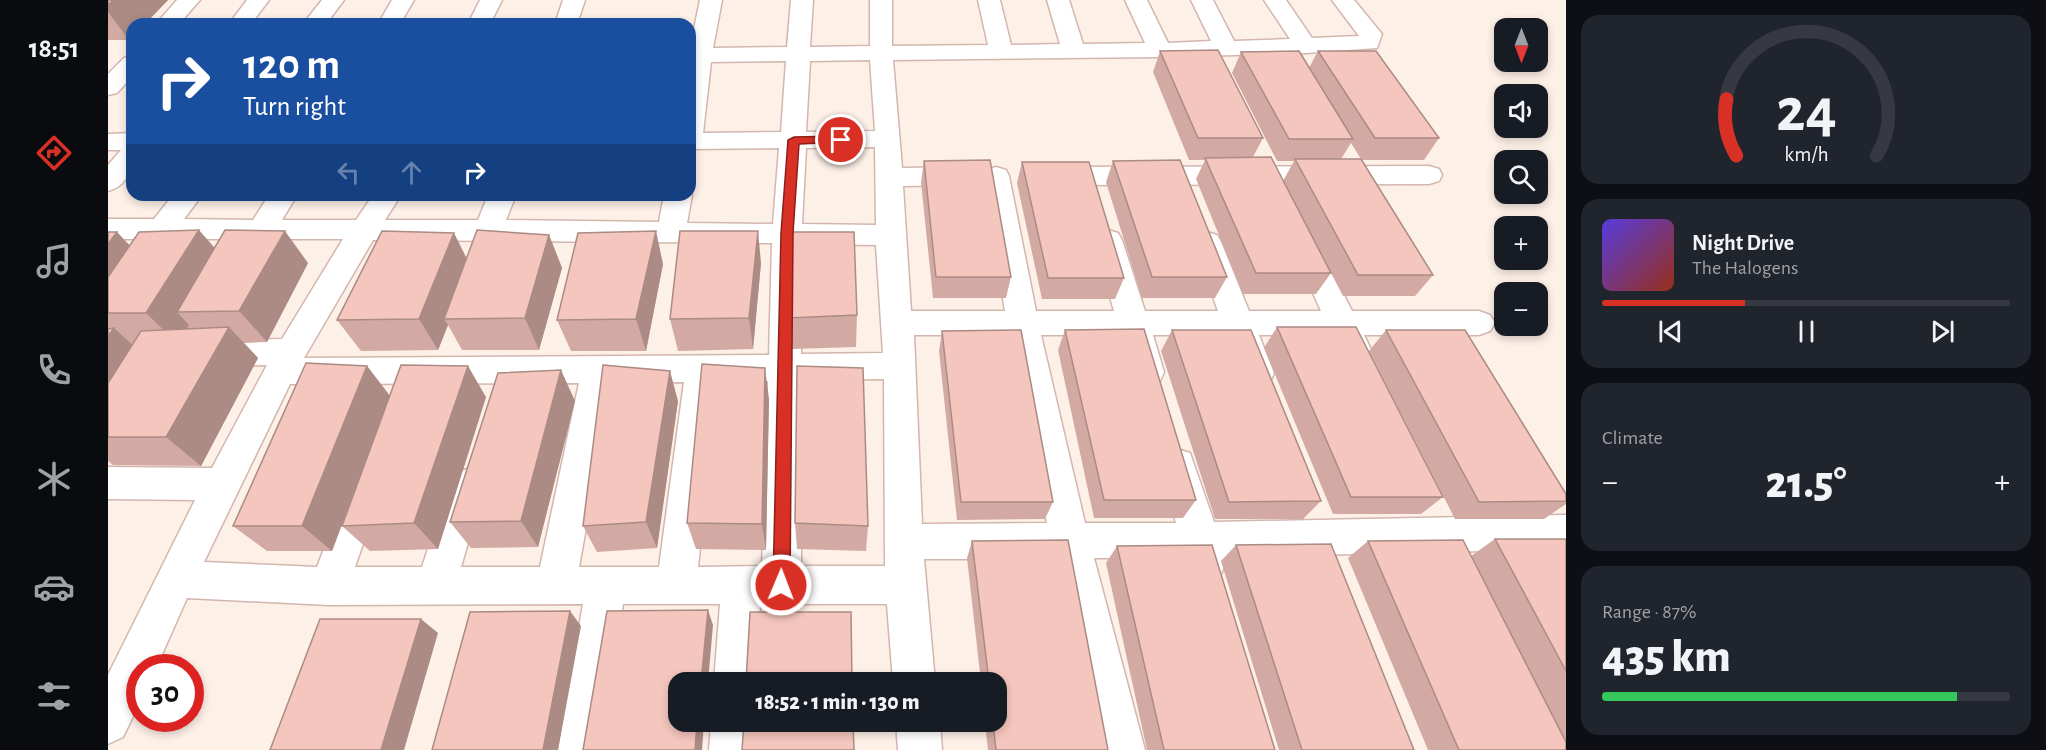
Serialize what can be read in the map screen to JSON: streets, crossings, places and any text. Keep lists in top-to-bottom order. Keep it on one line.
{"north":"bottom","page":{"tabs":"18:51","map_buttons":["+","−"],"turn":["120 m","Turn right"],"song":["Night Drive","The Halogens"],"tile":["Climate",["Range · 87%","435 km"]],"heat":["−","21.5°","+"],"limit":"30","trip":"18:52 · 1 min · 130 m","gauge":["24","km/h"]}}
